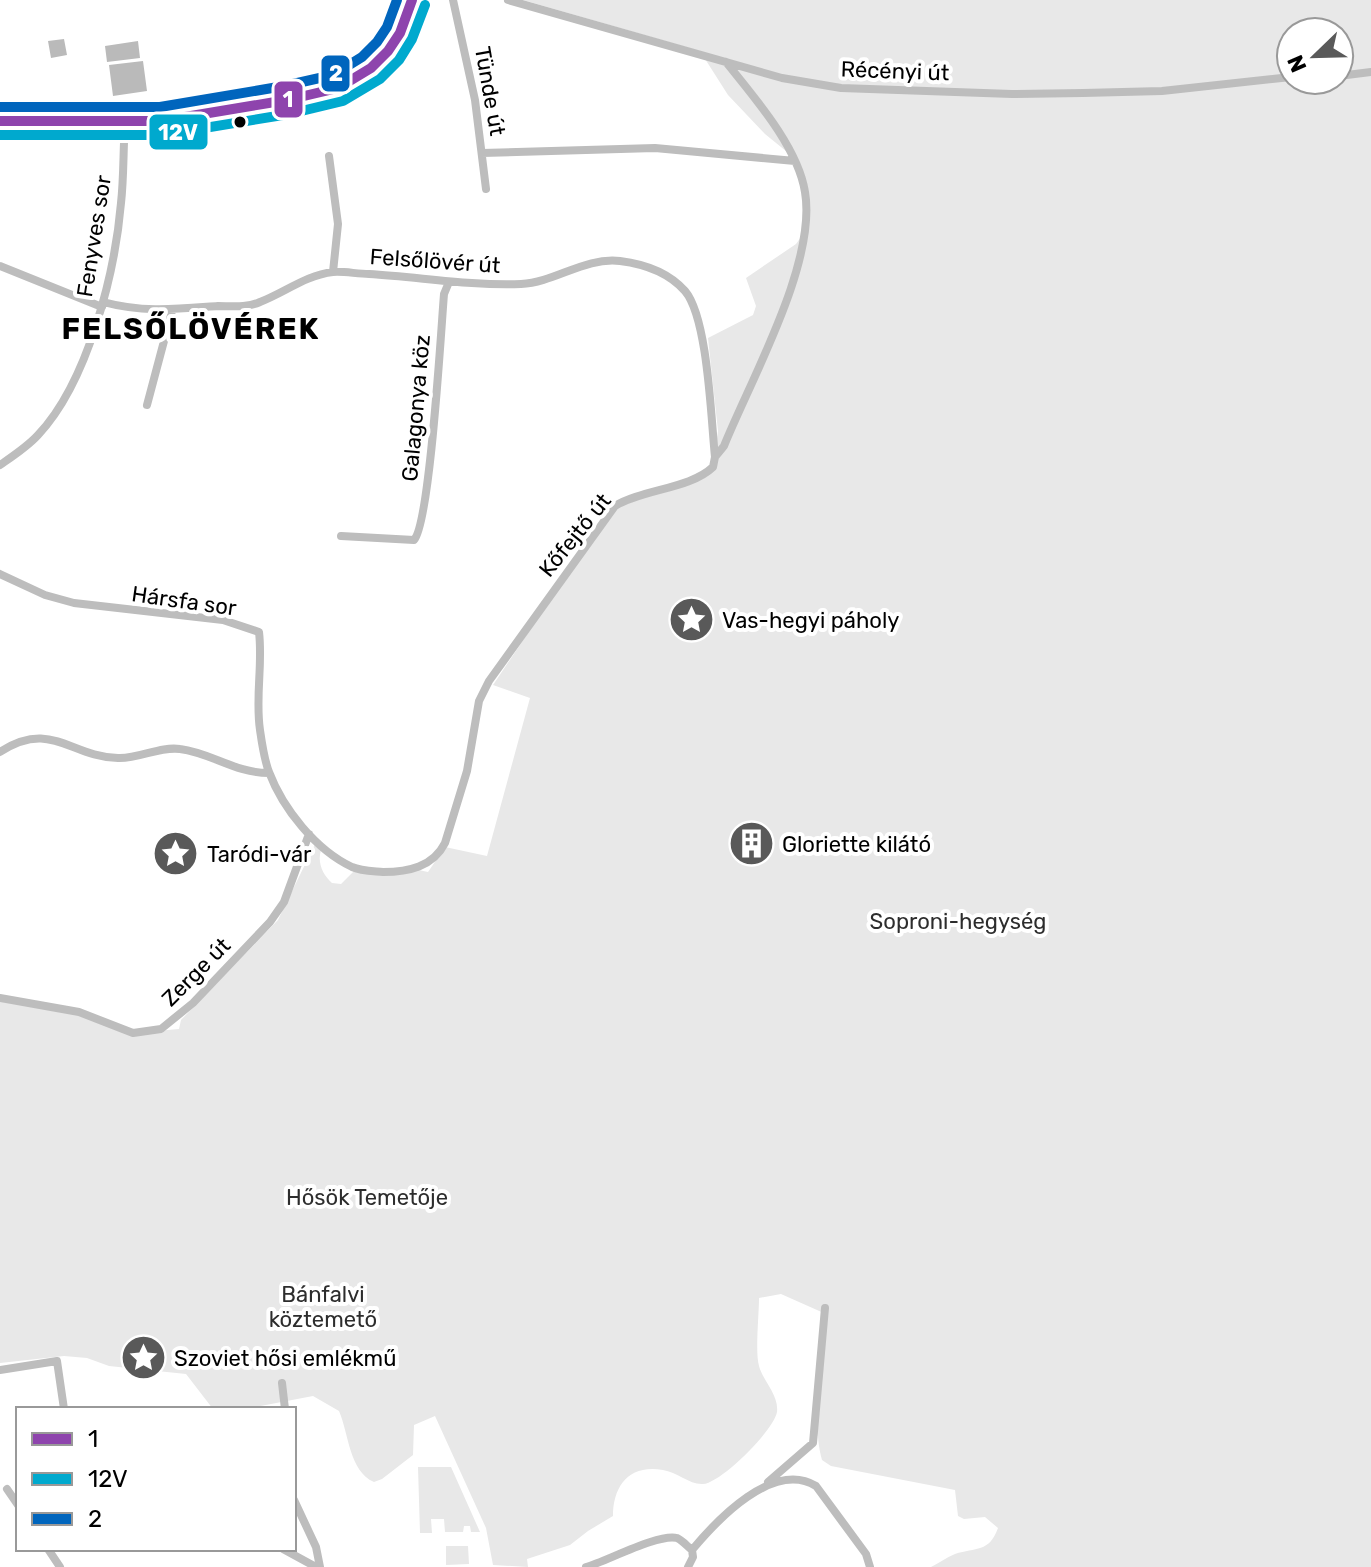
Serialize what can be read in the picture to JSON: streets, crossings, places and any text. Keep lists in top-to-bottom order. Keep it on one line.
{"streets":{"street":["Récényi út","Tünde út","Fenyves sor","Felsőlövér út","Galagonya köz","Kőfejtő út","Hársfa sor","Zerge út"]},"crossings":[["Récényi út","Kőfejtő út"],["Fenyves sor","Felsőlövér út"],["Felsőlövér út","Galagonya köz"],["Felsőlövér út","Kőfejtő út"],["Kőfejtő út","Hársfa sor"],["Hársfa sor","Zerge út"]],"districts":["FELSŐLÖVÉREK"],"parks":["Soproni-hegység","Hősök Temetője","Bánfalvi köztemető"],"places":{"place":["Vas-hegyi páholy","Taródi-vár","Szoviet hősi emlékmű"],"building":["Gloriette kilátó"]},"lines":["transit line 1","transit line 2","transit line 12V"],"legend":["1","12V","2"],"north":"bottom left"}
